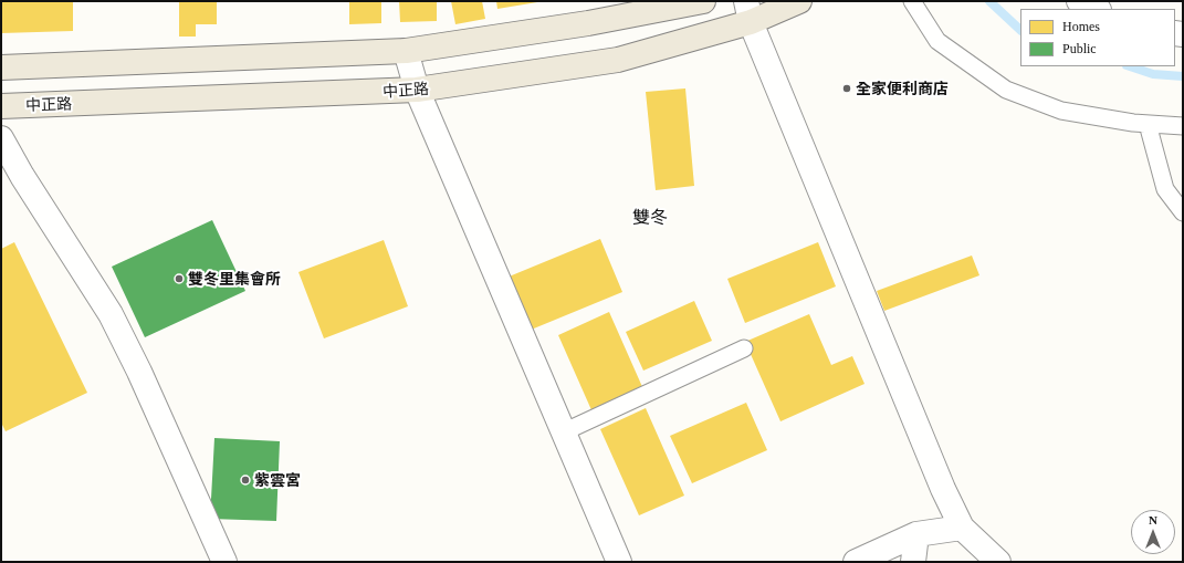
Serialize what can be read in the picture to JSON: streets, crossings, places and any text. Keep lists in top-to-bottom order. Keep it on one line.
{"streets":{"main road":["中正路"]},"districts":["雙冬"],"places":["全家便利商店","雙冬里集會所","紫雲宮"],"legend":["Homes","Public"],"north":"top"}
